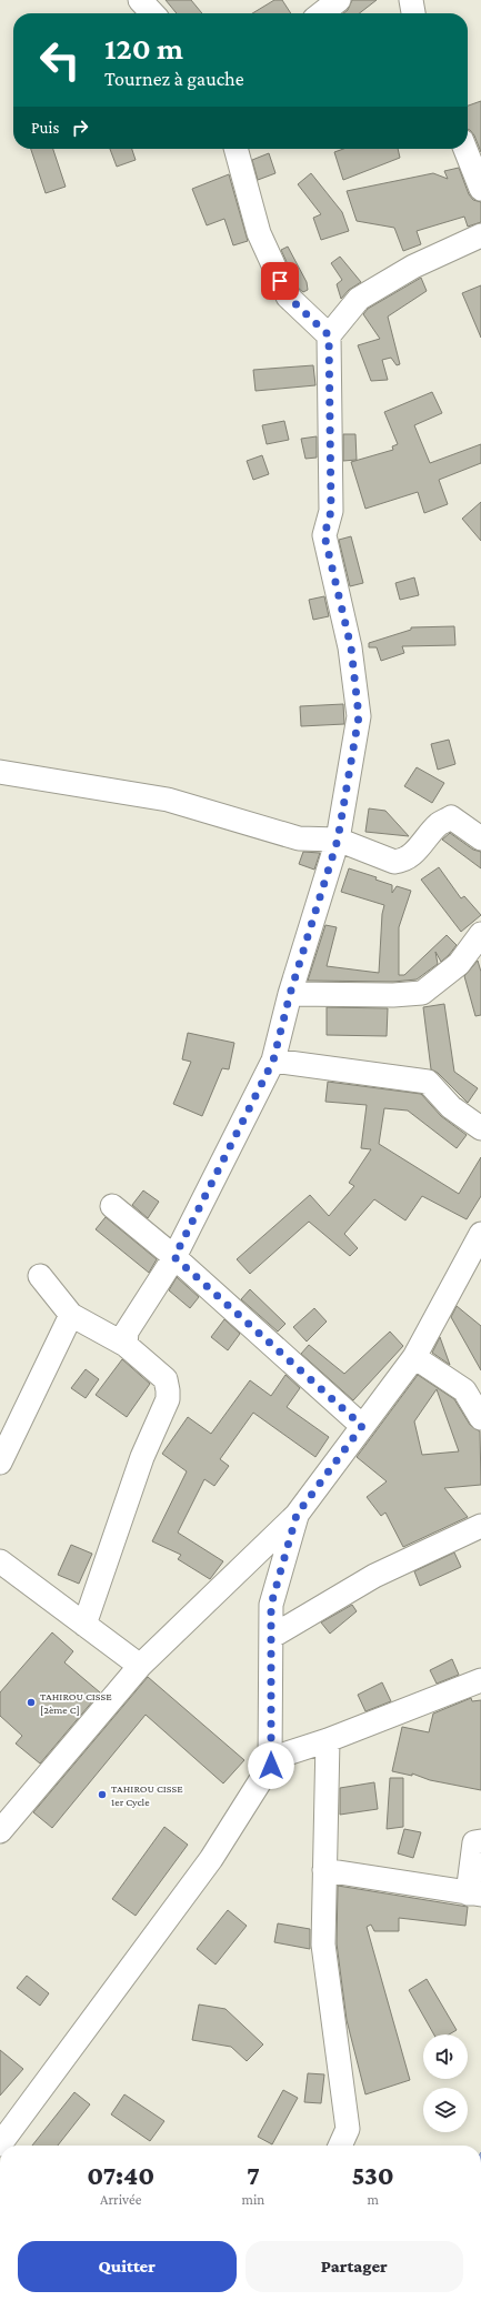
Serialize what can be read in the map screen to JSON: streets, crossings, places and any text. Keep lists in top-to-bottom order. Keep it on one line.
{"places":["TAHIROU CISSE [2ème C]","TAHIROU CISSE 1er Cycle"],"page":{"turn":["120 m","Tournez à gauche"],"then":"Puis","eta":["07:40","Arrivée","7","min","530","m"],"buttons":["Quitter","Partager"]}}
